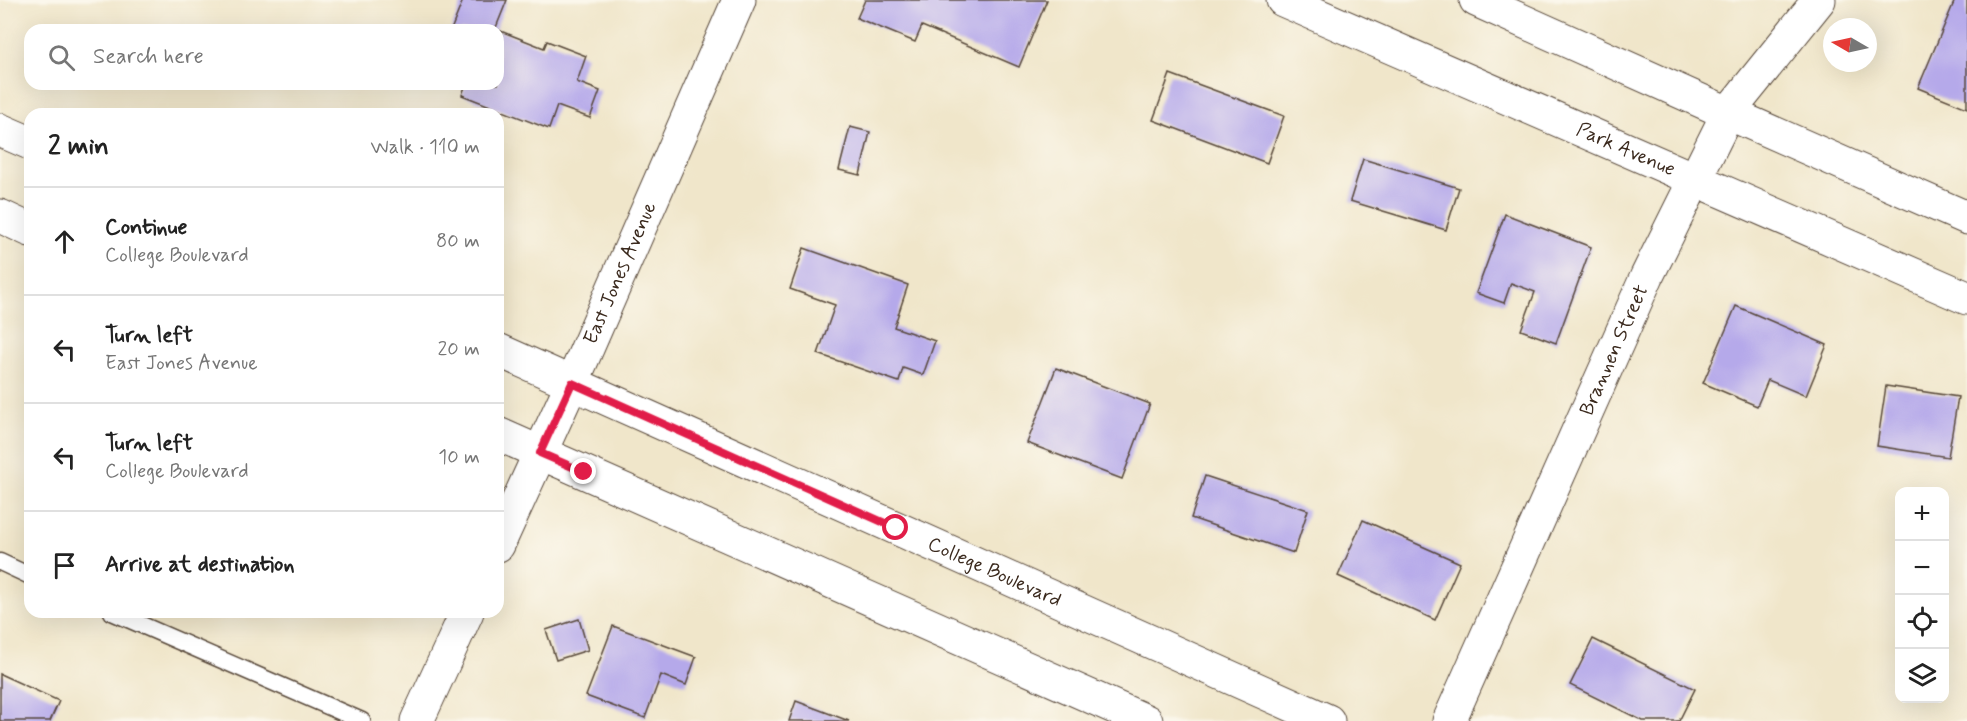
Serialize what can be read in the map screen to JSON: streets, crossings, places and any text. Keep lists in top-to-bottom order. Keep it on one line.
{"streets":{"street":["Park Avenue","East Jones Avenue","Brannen Street","College Boulevard"]},"crossings":[["Park Avenue","Brannen Street"],["East Jones Avenue","College Boulevard"]],"north":"left","page":{"search":"Search here","heading":["2 min","Walk · 110 m"],"list":[["Continue","College Boulevard","80 m"],["Turn left","East Jones Avenue","20 m"],["Turn left","College Boulevard","10 m"],"Arrive at destination"],"map_buttons":["+","−"]}}
